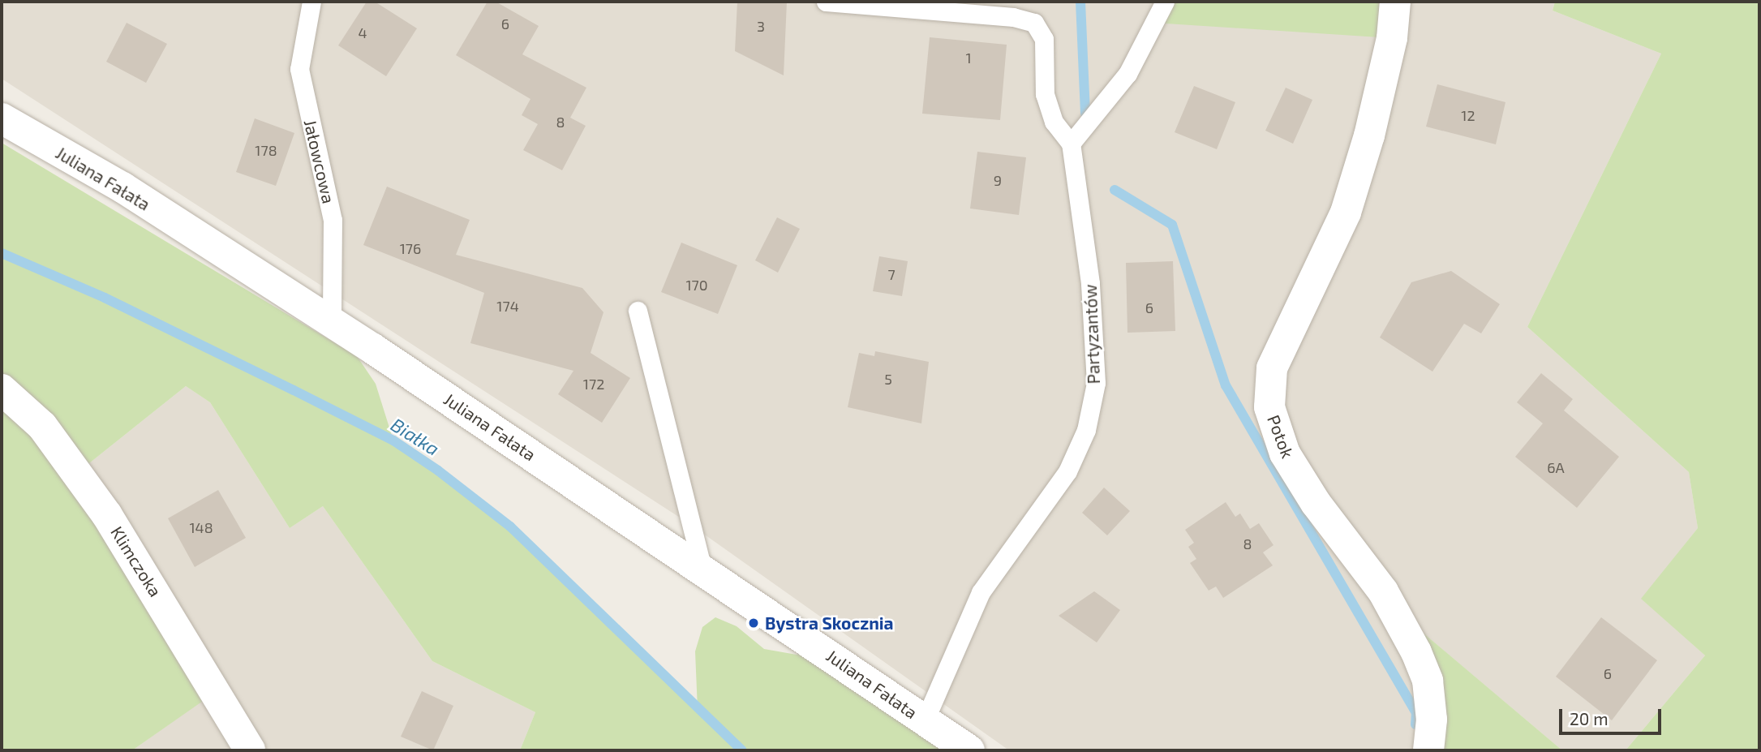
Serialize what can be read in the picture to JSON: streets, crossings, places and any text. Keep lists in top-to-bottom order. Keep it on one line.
{"streets":{"street":["Juliana Fałata","Potok","Klimczoka"],"lane":["Jałowcowa","Partyzantów"]},"crossings":[["Jałowcowa","Juliana Fałata"],["Juliana Fałata","Partyzantów"]],"water":["Białka"],"places":["Bystra Skocznia"],"house_numbers":["6","3","4","1","12","8","178","9","176","7","170","174","6","5","172","6A","148","8","6"],"scale_bar":"20 m"}
